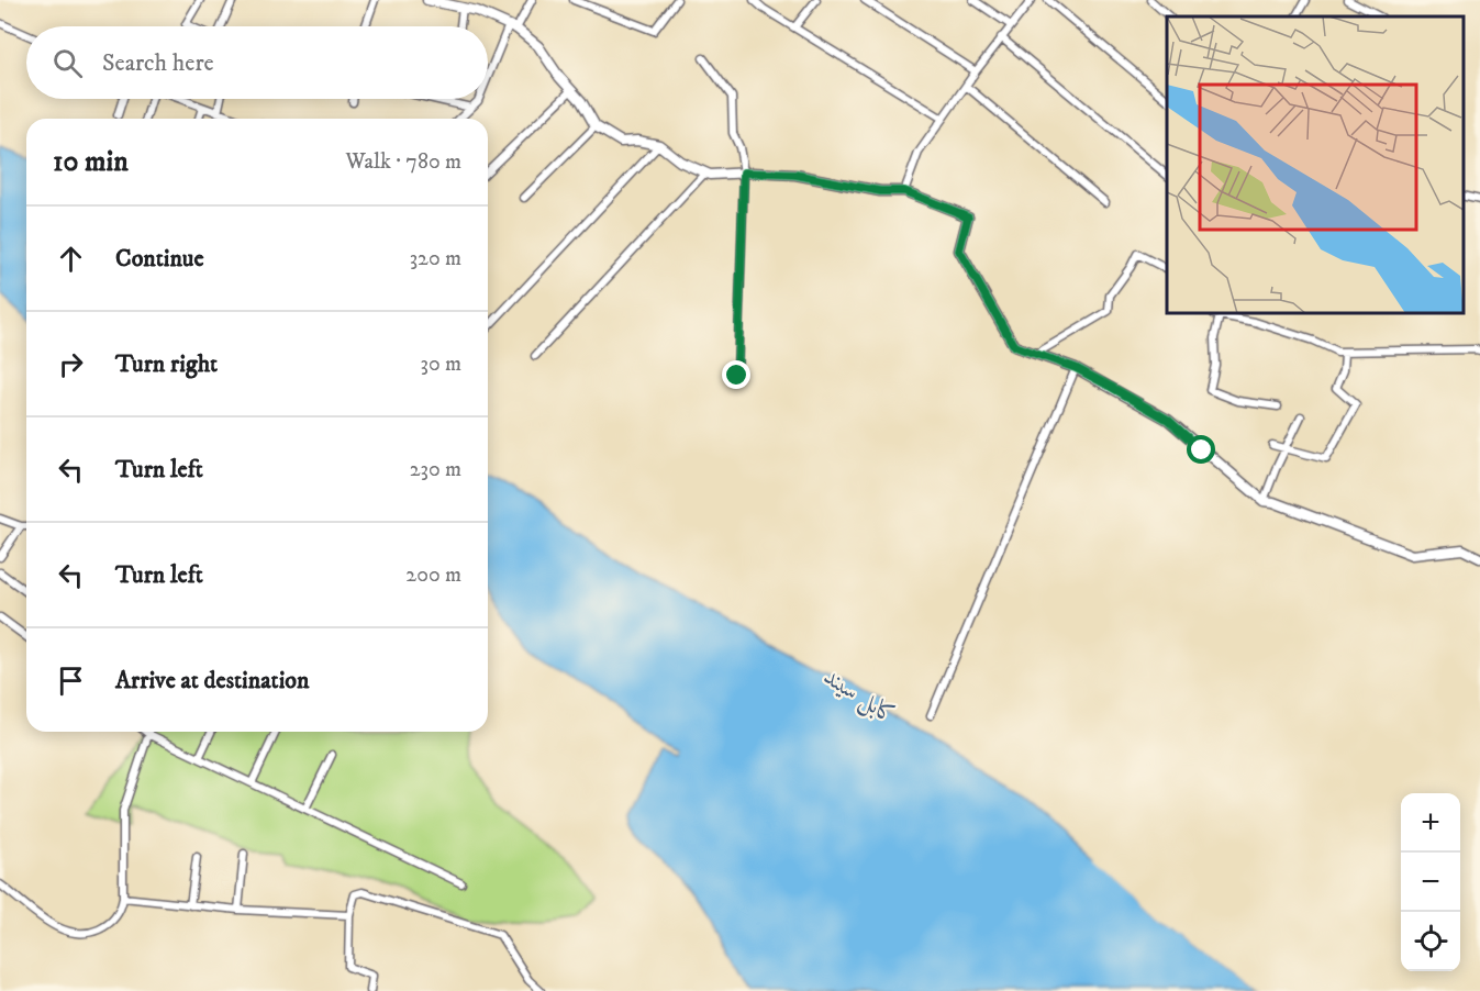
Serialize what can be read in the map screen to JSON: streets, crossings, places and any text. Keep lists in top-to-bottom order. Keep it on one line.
{"water":["کابل سيند"],"page":{"search":"Search here","heading":["10 min","Walk · 780 m"],"list":[["Continue","320 m"],["Turn right","30 m"],["Turn left","230 m"],["Turn left","200 m"],"Arrive at destination"],"map_buttons":["+","−"]}}
